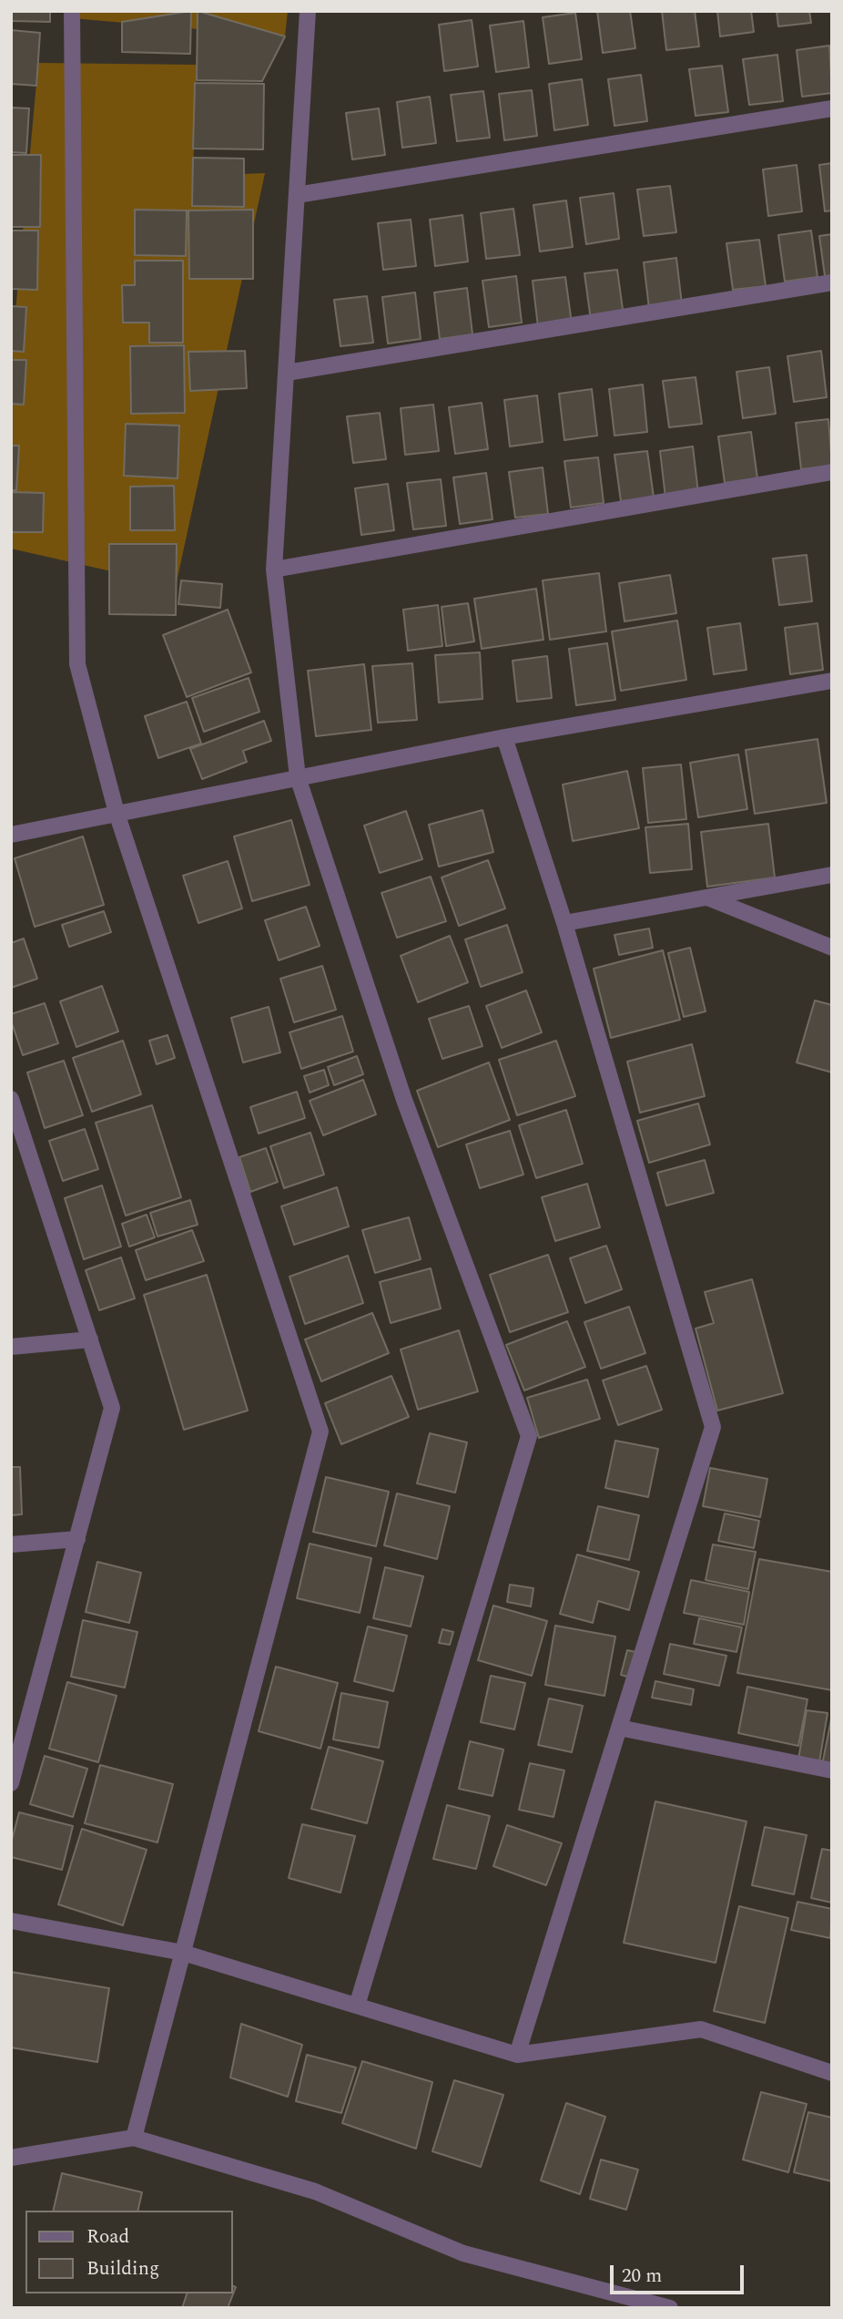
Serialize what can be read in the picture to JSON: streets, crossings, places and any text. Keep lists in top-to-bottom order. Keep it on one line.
{"legend":["Road","Building"],"scale_bar":"20 m"}
